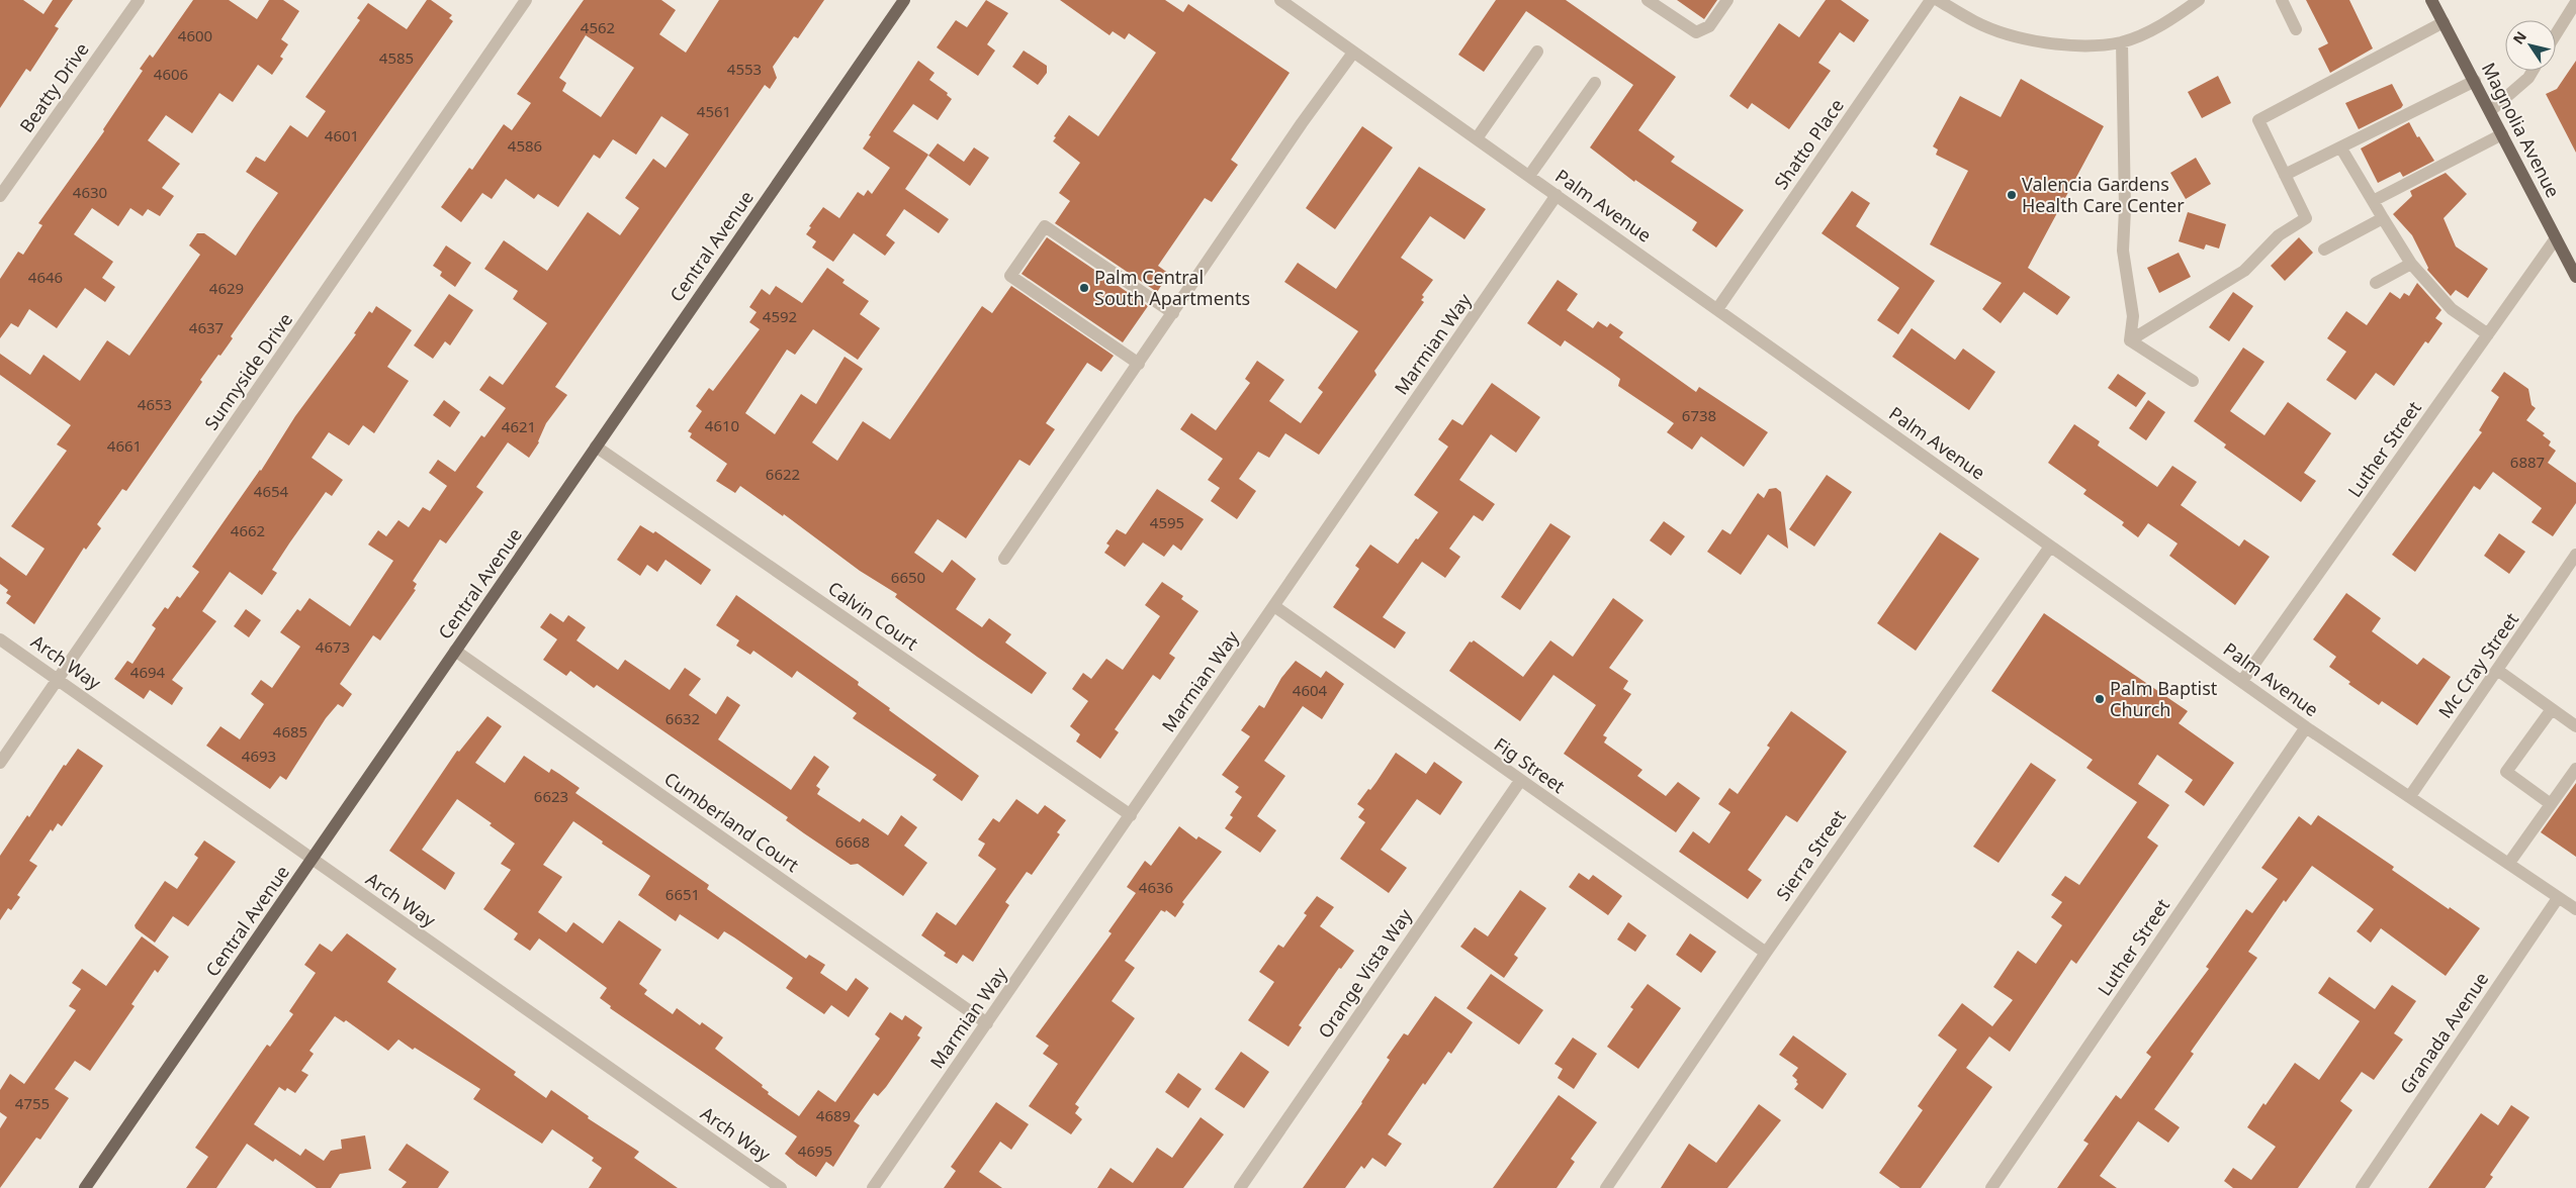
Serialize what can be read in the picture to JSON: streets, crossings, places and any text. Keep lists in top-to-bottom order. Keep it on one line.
{"streets":{"main road":["Magnolia Avenue","Central Avenue"],"street":["Beatty Drive","Shatto Place","Palm Avenue","Marmian Way","Sunnyside Drive","Luther Street","Calvin Court","Arch Way","Mc Cray Street","Fig Street","Cumberland Court","Sierra Street","Orange Vista Way","Granada Avenue"]},"crossings":[["Magnolia Avenue","Luther Street"],["Shatto Place","Palm Avenue"],["Palm Avenue","Marmian Way"],["Palm Avenue","Luther Street"],["Palm Avenue","Mc Cray Street"],["Palm Avenue","Sierra Street"],["Palm Avenue","Granada Avenue"],["Central Avenue","Calvin Court"],["Central Avenue","Arch Way"],["Central Avenue","Cumberland Court"],["Marmian Way","Calvin Court"],["Marmian Way","Fig Street"],["Marmian Way","Cumberland Court"],["Sunnyside Drive","Arch Way"],["Fig Street","Sierra Street"],["Fig Street","Orange Vista Way"]],"places":["Valencia Gardens Health Care Center","Palm Central South Apartments","Palm Baptist Church"],"house_numbers":["4562","4600","4585","4553","4606","4561","4601","4586","4630","4646","4629","4592","4637","4653","6738","4610","4621","4661","6887","6622","4654","4595","4662","6650","4673","4694","4604","6632","4685","4693","6623","6668","4636","6651","4755","4689","4695"],"north":"top left"}
